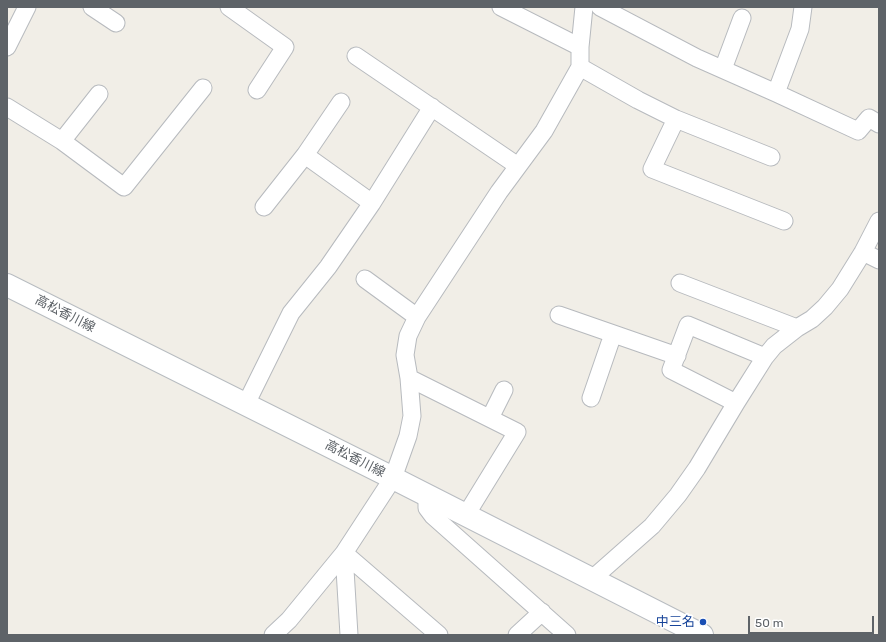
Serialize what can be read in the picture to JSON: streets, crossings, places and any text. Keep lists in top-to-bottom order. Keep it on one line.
{"streets":{"main road":["高松香川線"]},"places":["中三名"],"scale_bar":"50 m"}
